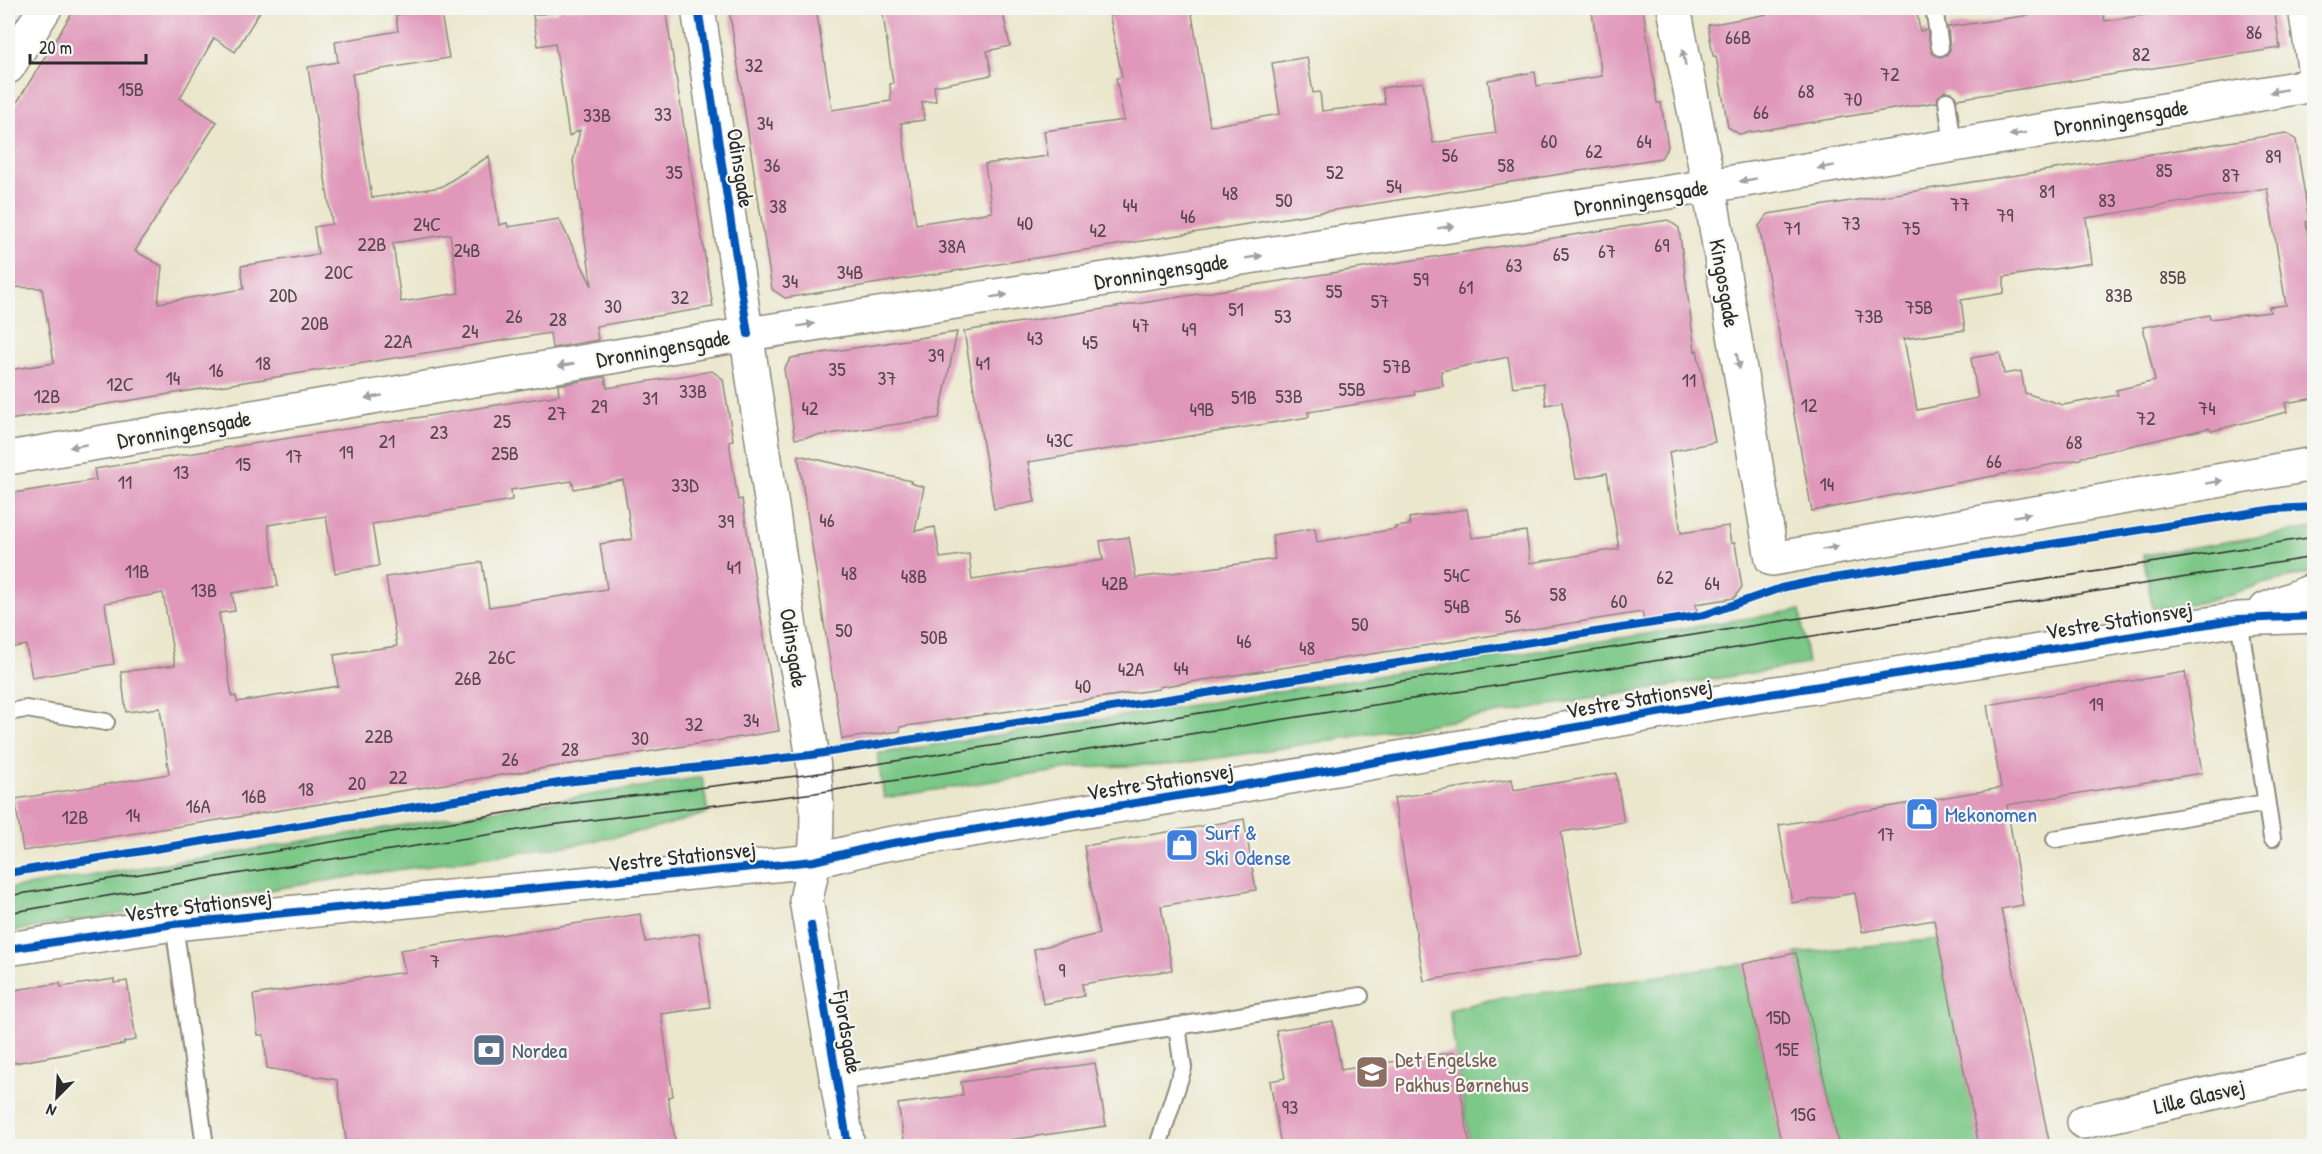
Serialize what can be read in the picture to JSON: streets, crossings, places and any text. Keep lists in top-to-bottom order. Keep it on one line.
{"streets":{"street":["Dronningensgade","Odinsgade","Kingosgade","Vestre Stationsvej","Fjordsgade","Lille Glasvej"]},"crossings":[["Dronningensgade","Odinsgade"],["Dronningensgade","Kingosgade"],["Odinsgade","Vestre Stationsvej"],["Odinsgade","Fjordsgade"],["Vestre Stationsvej","Fjordsgade"]],"places":{"shop":["Mekonomen","Surf & Ski Odense"],"bank":["Nordea"],"school or university":["Det Engelske Pakhus Børnehus"]},"house_numbers":["86","66B","82","32","72","15B","68","70","66","33","33B","34","60","64","62","56","89","36","58","85","35","52","87","54","81","48","50","83","77","44","38","79","46","40","73","24C","71","75","42","22B","69","38A","24B","67","65","63","20C","34B","85B","59","34","61","55","20D","83B","32","57","30","75B","51","26","53","73B","28","20B","47","49","24","43","22A","45","39","18","41","57B","35","16","14","37","11","12C","55B","33B","12B","53B","51B","31","12","29","42","74","49B","27","72","25","23","43C","21","68","19","25B","17","66","15","13","11","14","33D","46","39","41","11B","48","54C","48B","62","42B","64","13B","58","60","54B","56","50","50","50B","46","48","26C","44","42A","26B","40","19","34","32","22B","30","28","26","22","20","18","16B","16A","14","12B","17","7","9","15D","15E","93","15G"],"scale_bar":"20 m","north":"bottom left"}
